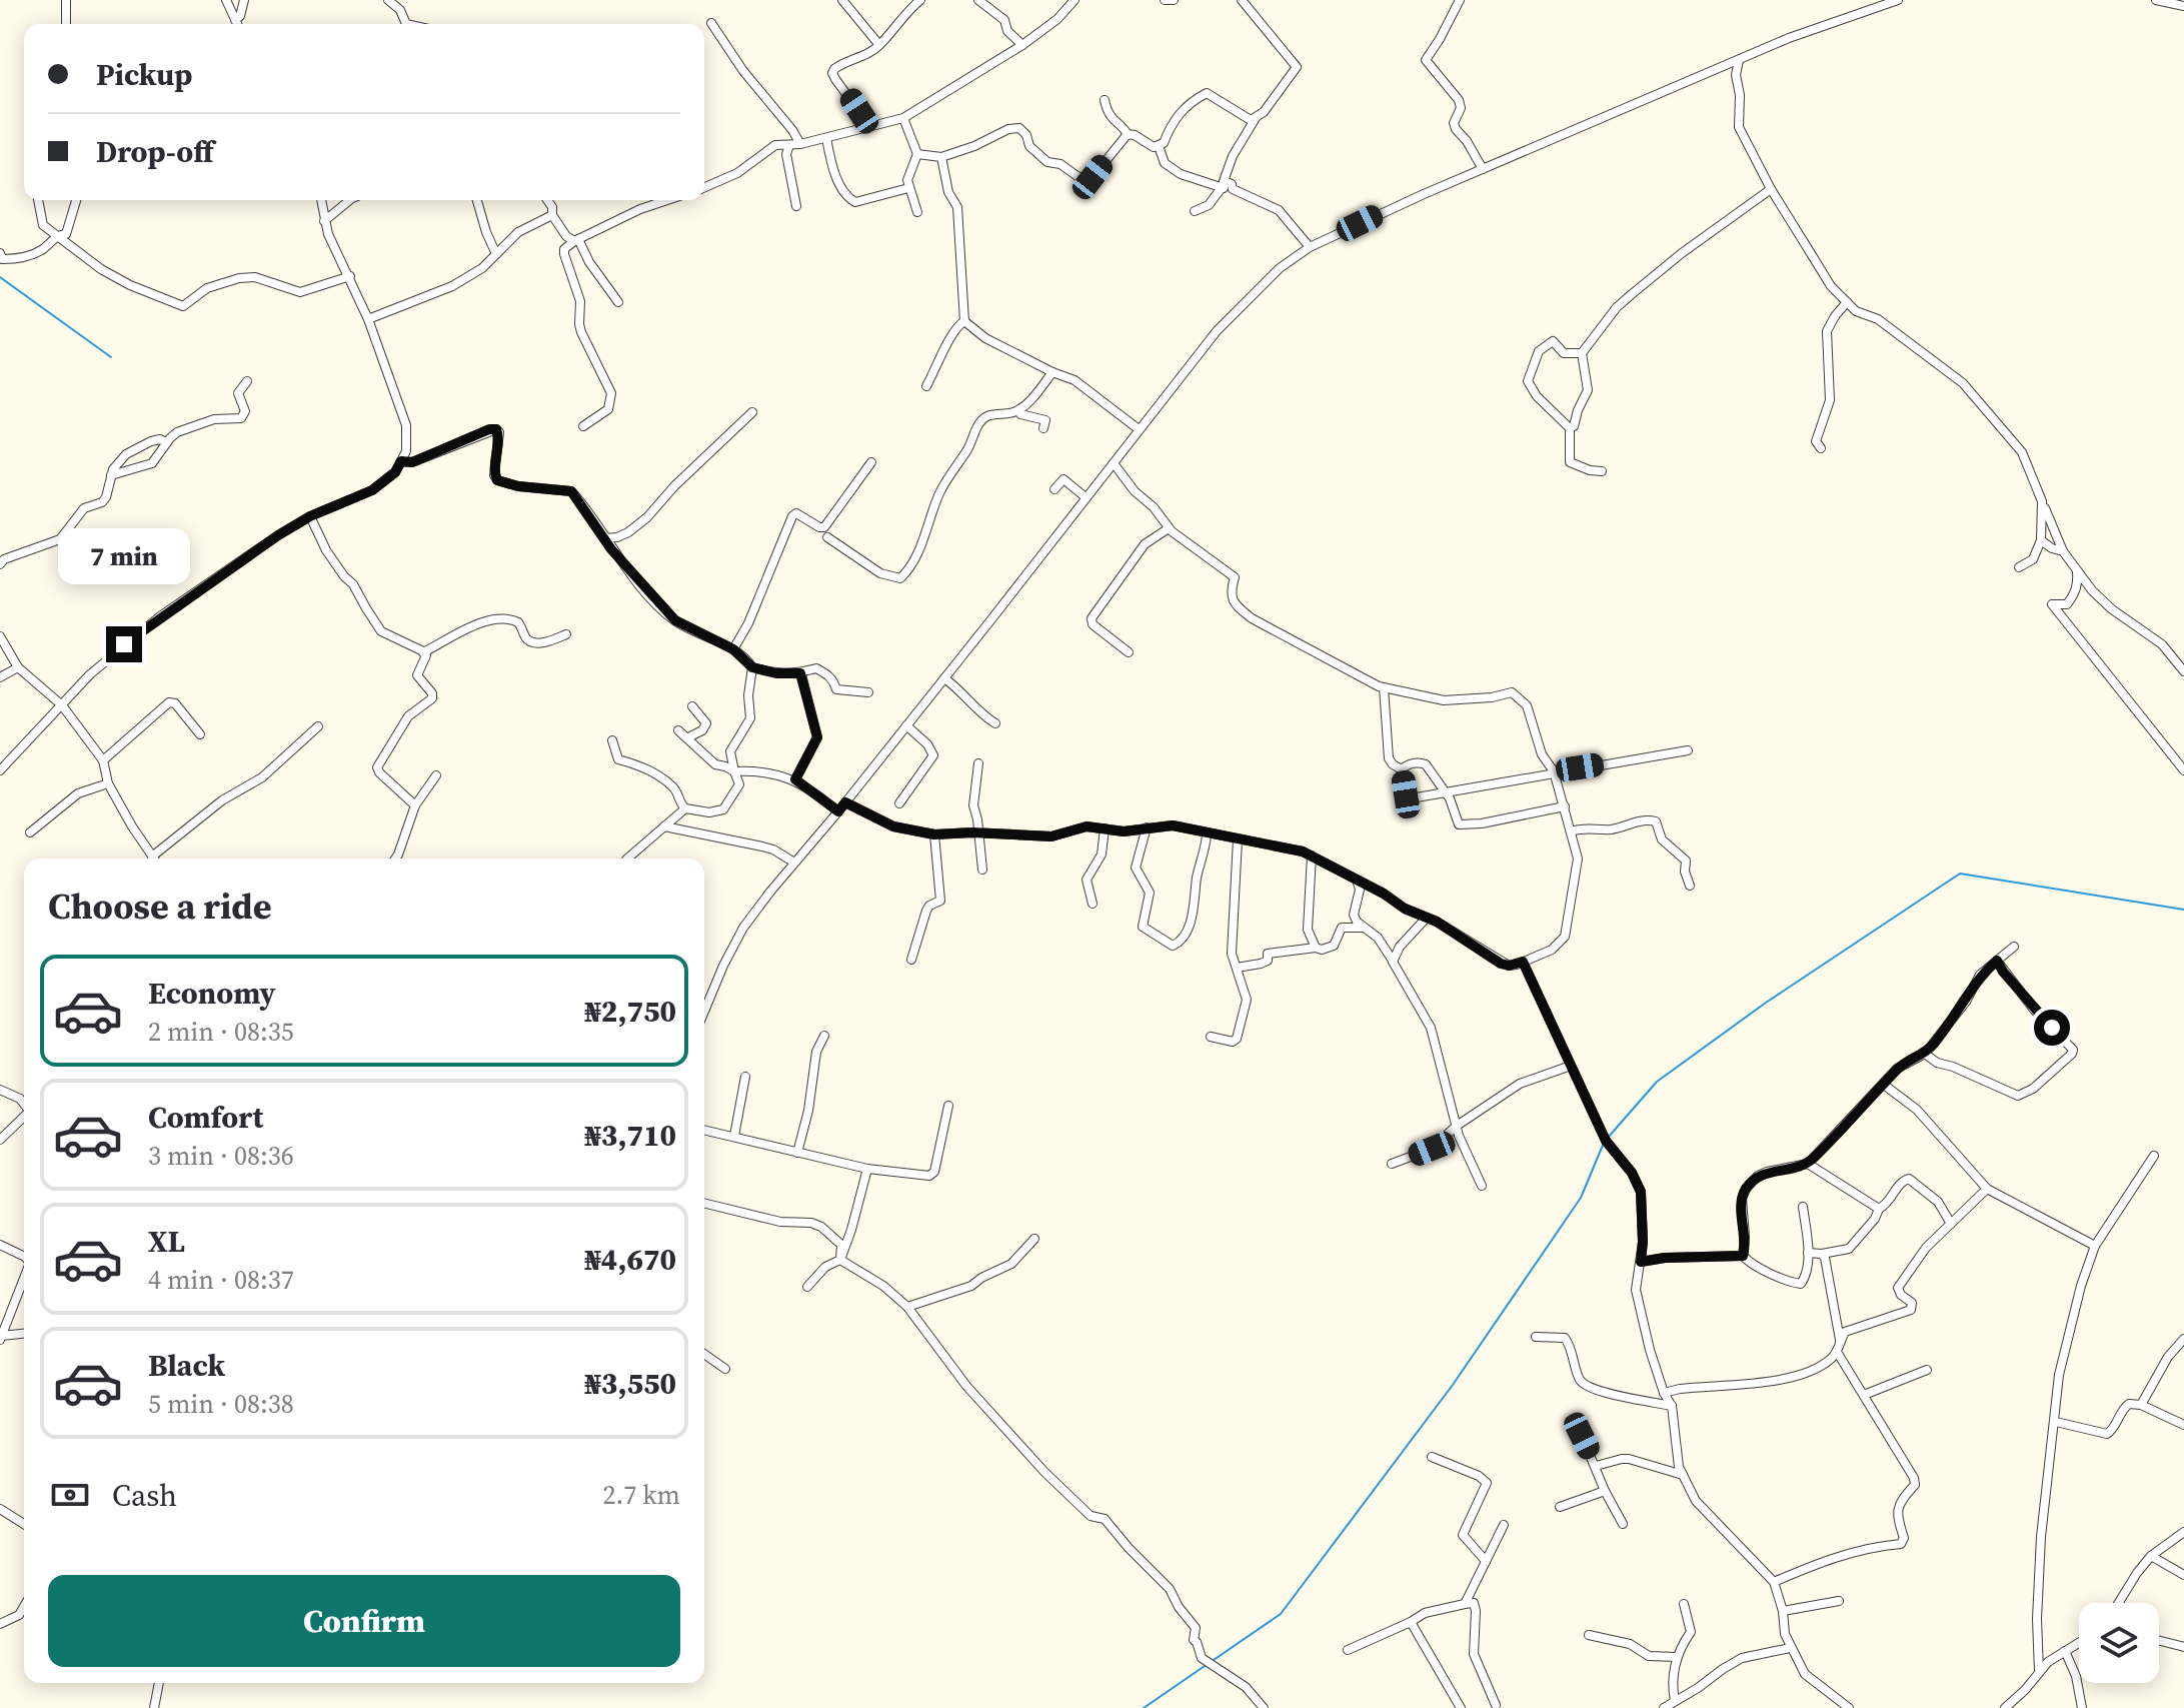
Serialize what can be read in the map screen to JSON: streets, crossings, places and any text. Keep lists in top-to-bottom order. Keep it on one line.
{"page":{"banner":["Pickup","Drop-off"],"bubble":"7 min","heading":"Choose a ride","list":[{"name":"Economy","note":"2 min · 08:35","value":"₦2,750"},{"name":"Comfort","note":"3 min · 08:36","value":"₦3,710"},{"name":"XL","note":"4 min · 08:37","value":"₦4,670"},{"name":"Black","note":"5 min · 08:38","value":"₦3,550"}],"pay":["Cash","2.7 km"],"buttons":"Confirm"}}
